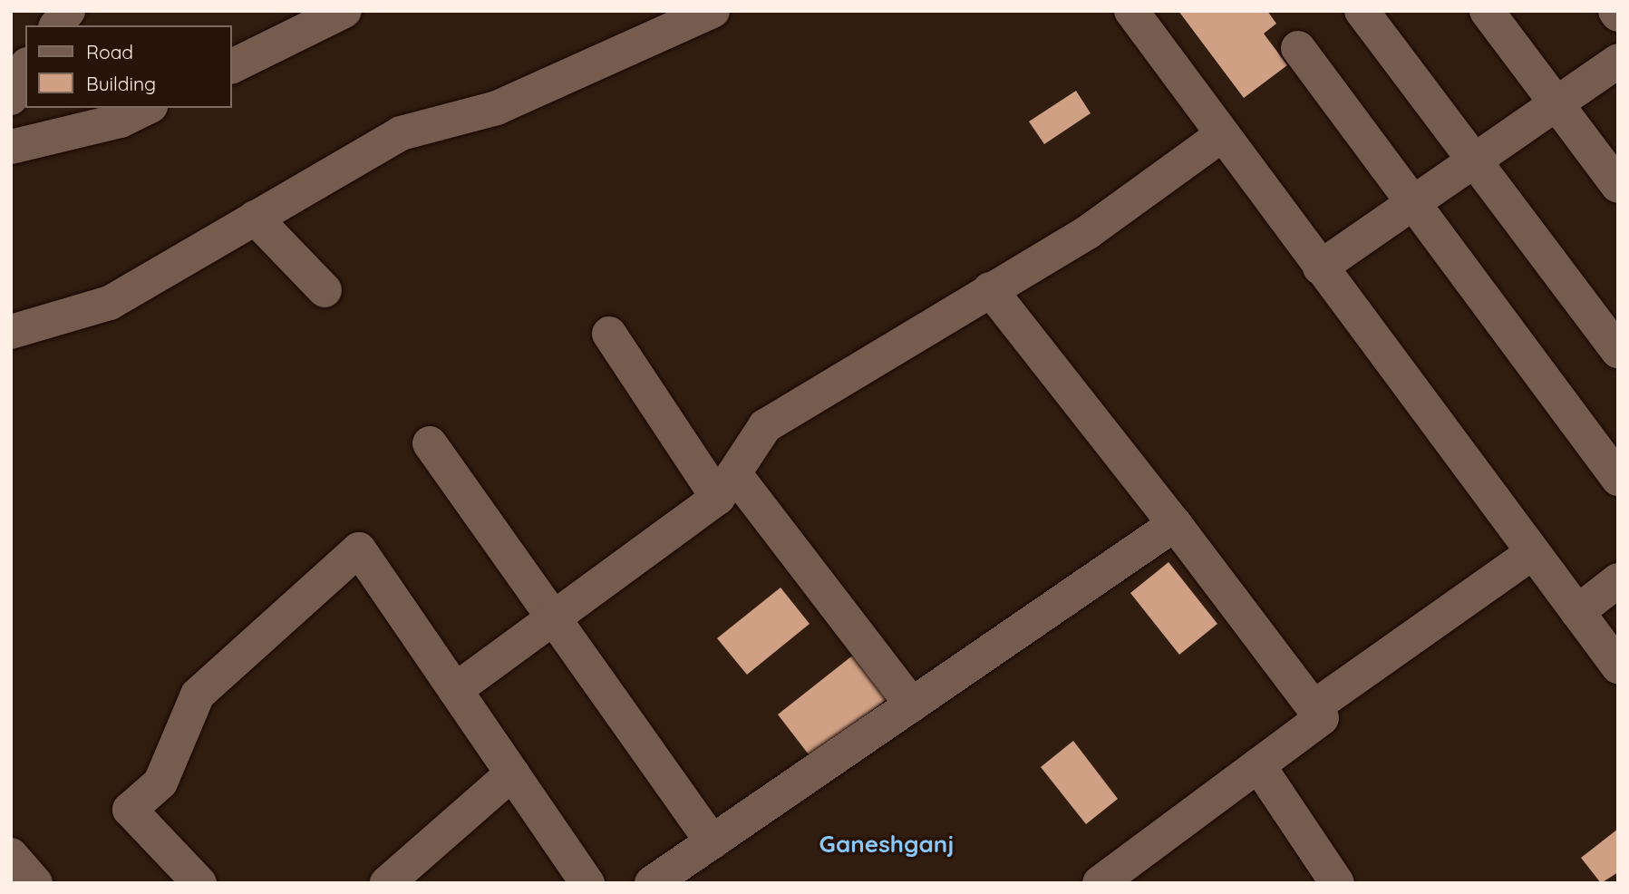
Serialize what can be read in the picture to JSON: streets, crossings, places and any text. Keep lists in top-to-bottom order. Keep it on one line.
{"districts":["Ganeshganj"],"legend":["Road","Building"]}
